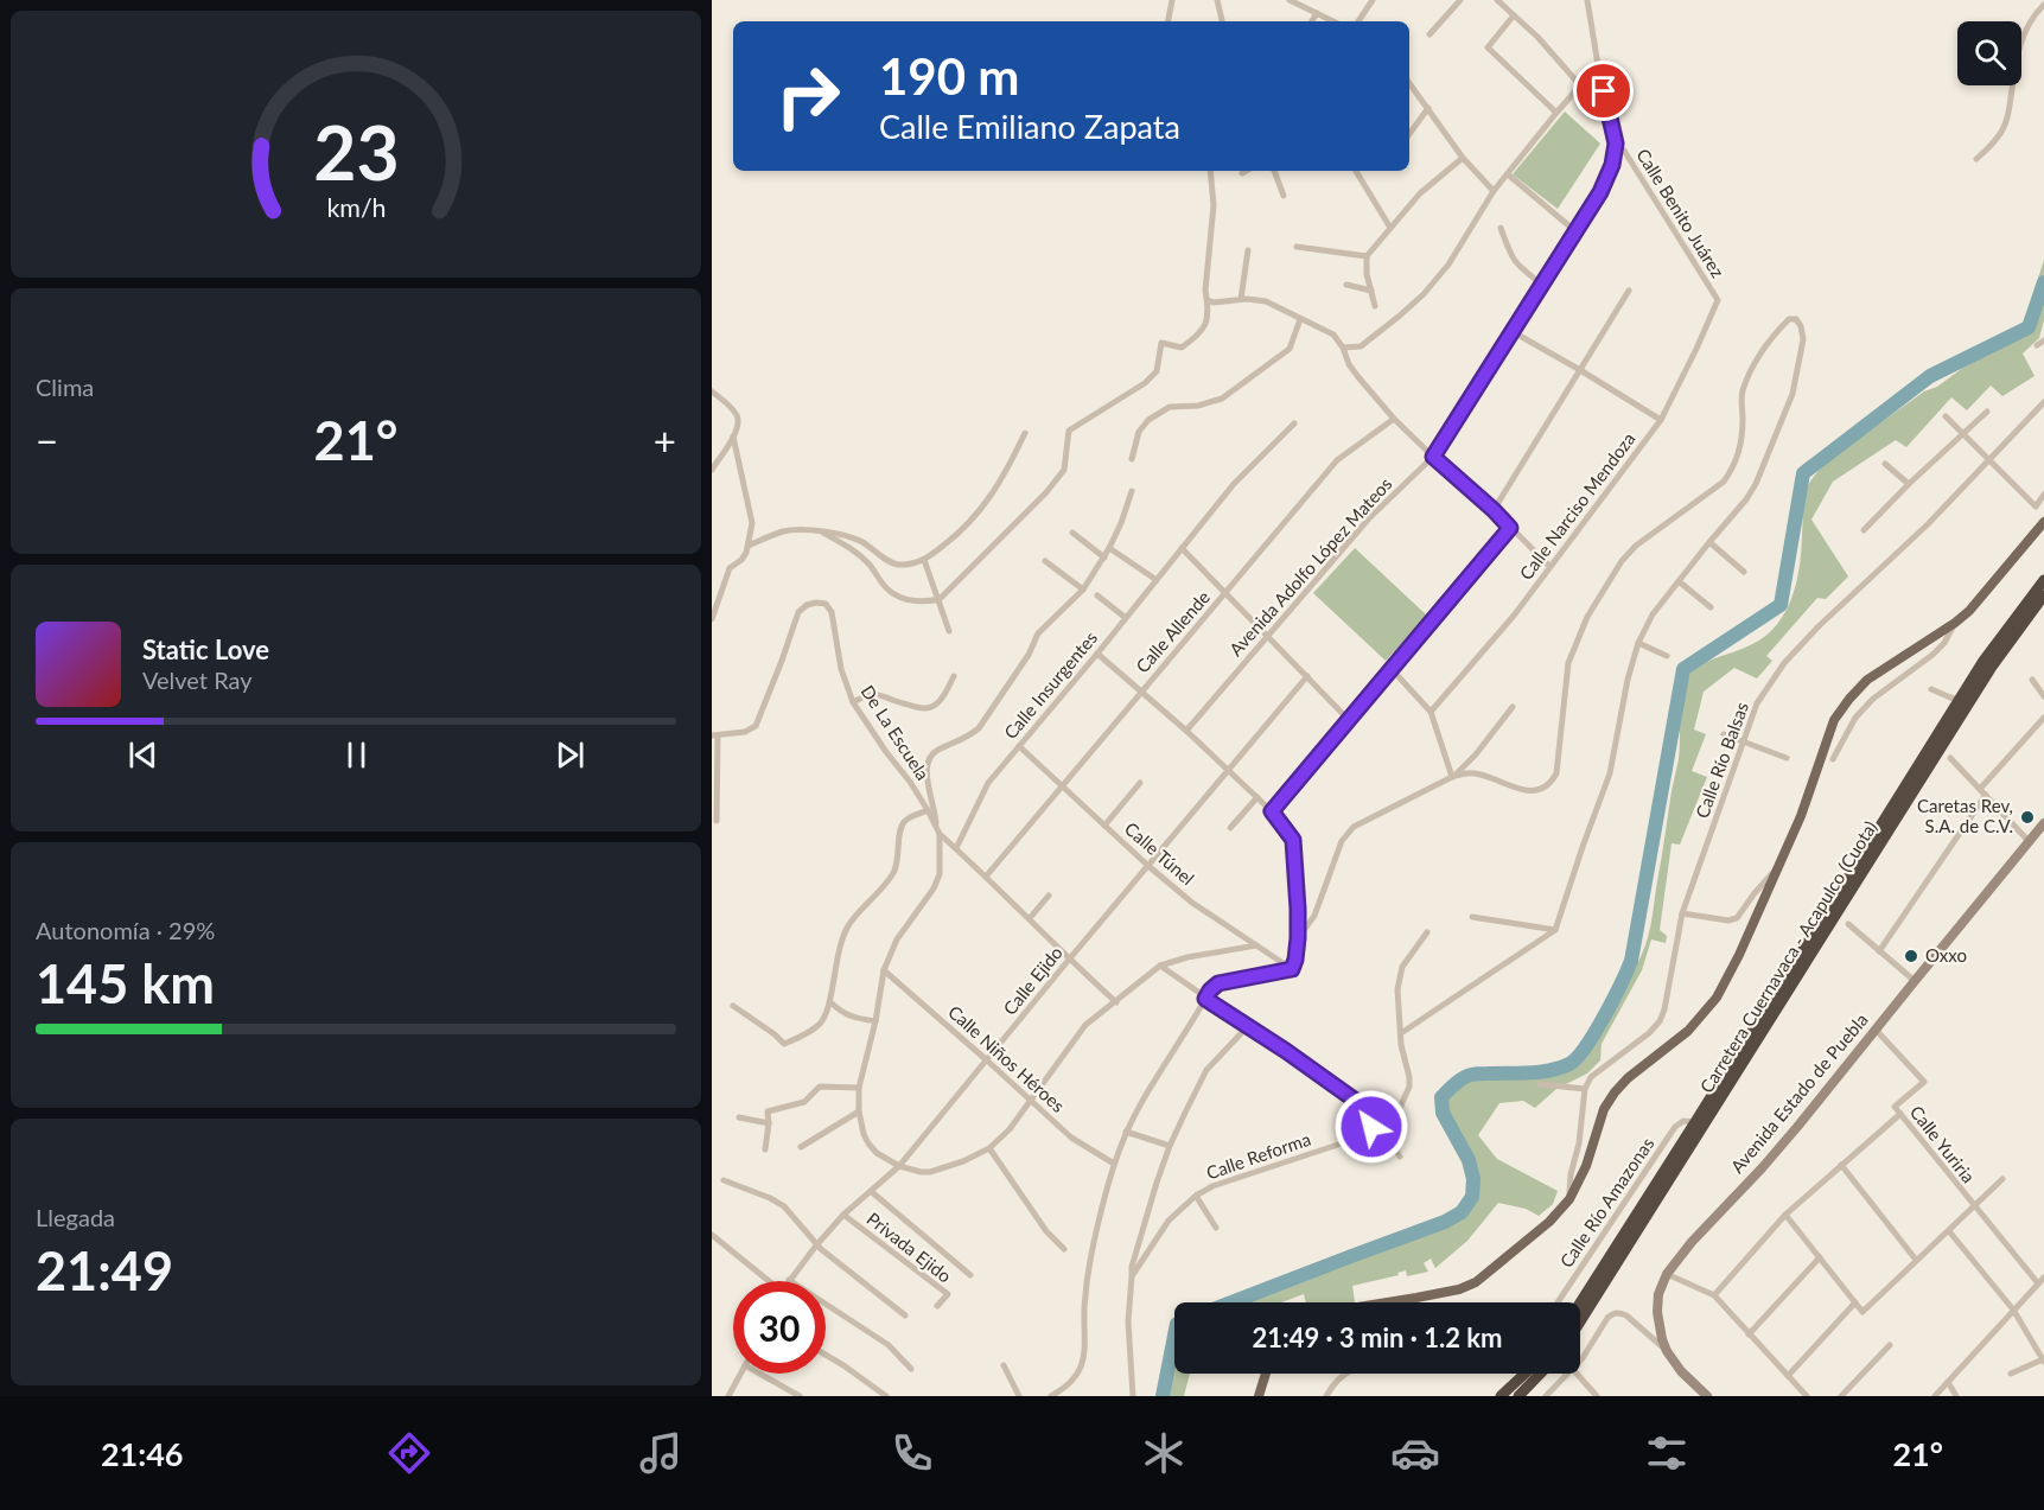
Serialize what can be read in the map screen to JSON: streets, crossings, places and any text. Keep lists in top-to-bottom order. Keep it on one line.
{"streets":{"highway":["Carretera Cuernavaca - Acapulco (Cuota)"],"street":["Calle Benito Juárez","Calle Narciso Mendoza","Avenida Adolfo López Mateos","Calle Allende","Calle Insurgentes","De La Escuela","Calle Río Balsas","Calle Túnel","Calle Ejido","Calle Niños Héroes","Avenida Estado de Puebla","Calle Yuriria","Calle Reforma","Calle Río Amazonas","Privada Ejido"]},"crossings":[["Calle Benito Juárez","Calle Narciso Mendoza"],["Calle Benito Juárez","Avenida Adolfo López Mateos"],["Calle Allende","Calle Túnel"],["Calle Insurgentes","Calle Túnel"],["Calle Túnel","Calle Ejido"],["Carretera Cuernavaca - Acapulco (Cuota)","Calle Río Amazonas"],["Calle Ejido","Calle Niños Héroes"],["Calle Ejido","Privada Ejido"],["Avenida Estado de Puebla","Calle Yuriria"]],"places":["Caretas Rev, S.A. de C.V.","Oxxo"],"page":{"turn":["190 m","Calle Emiliano Zapata"],"tile":["Clima",["Autonomía · 29%","145 km"],["Llegada","21:49"]],"heat":["−","21°","+"],"song":["Static Love","Velvet Ray"],"limit":"30","trip":"21:49 · 3 min · 1.2 km","tabs":["21:46","21°"],"gauge":["23","km/h"]}}
